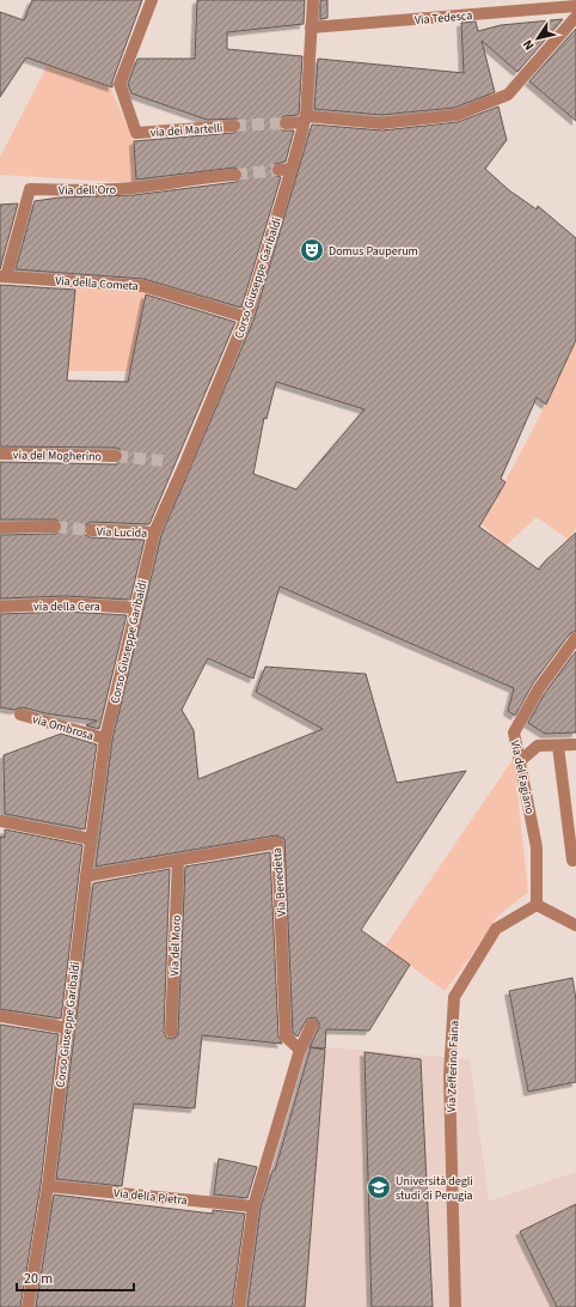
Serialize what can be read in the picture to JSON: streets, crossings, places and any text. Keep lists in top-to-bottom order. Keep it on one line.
{"streets":{"street":["Via Tedesca","via dei Martelli","Via dell'Oro","Corso Giuseppe Garibaldi","Via della Cometa","via del Mogherino","Via Lucida","via della Cera","via Ombrosa","Via del Fagiano","Via Benedetta","Via del Moro","Via Zefferino Faina","Via della Pietra"]},"crossings":[["Via Tedesca","Corso Giuseppe Garibaldi"],["Via dell'Oro","Via della Cometa"],["Corso Giuseppe Garibaldi","Via della Cometa"],["Corso Giuseppe Garibaldi","Via Lucida"],["Corso Giuseppe Garibaldi","via della Cera"],["Corso Giuseppe Garibaldi","via Ombrosa"],["Corso Giuseppe Garibaldi","Via Benedetta"],["Corso Giuseppe Garibaldi","Via della Pietra"],["Via del Fagiano","Via Zefferino Faina"],["Via Benedetta","Via del Moro"]],"places":{"theatre":["Domus Pauperum"],"school or university":["Università degli studi di Perugia"]},"scale_bar":"20 m","north":"bottom left"}
